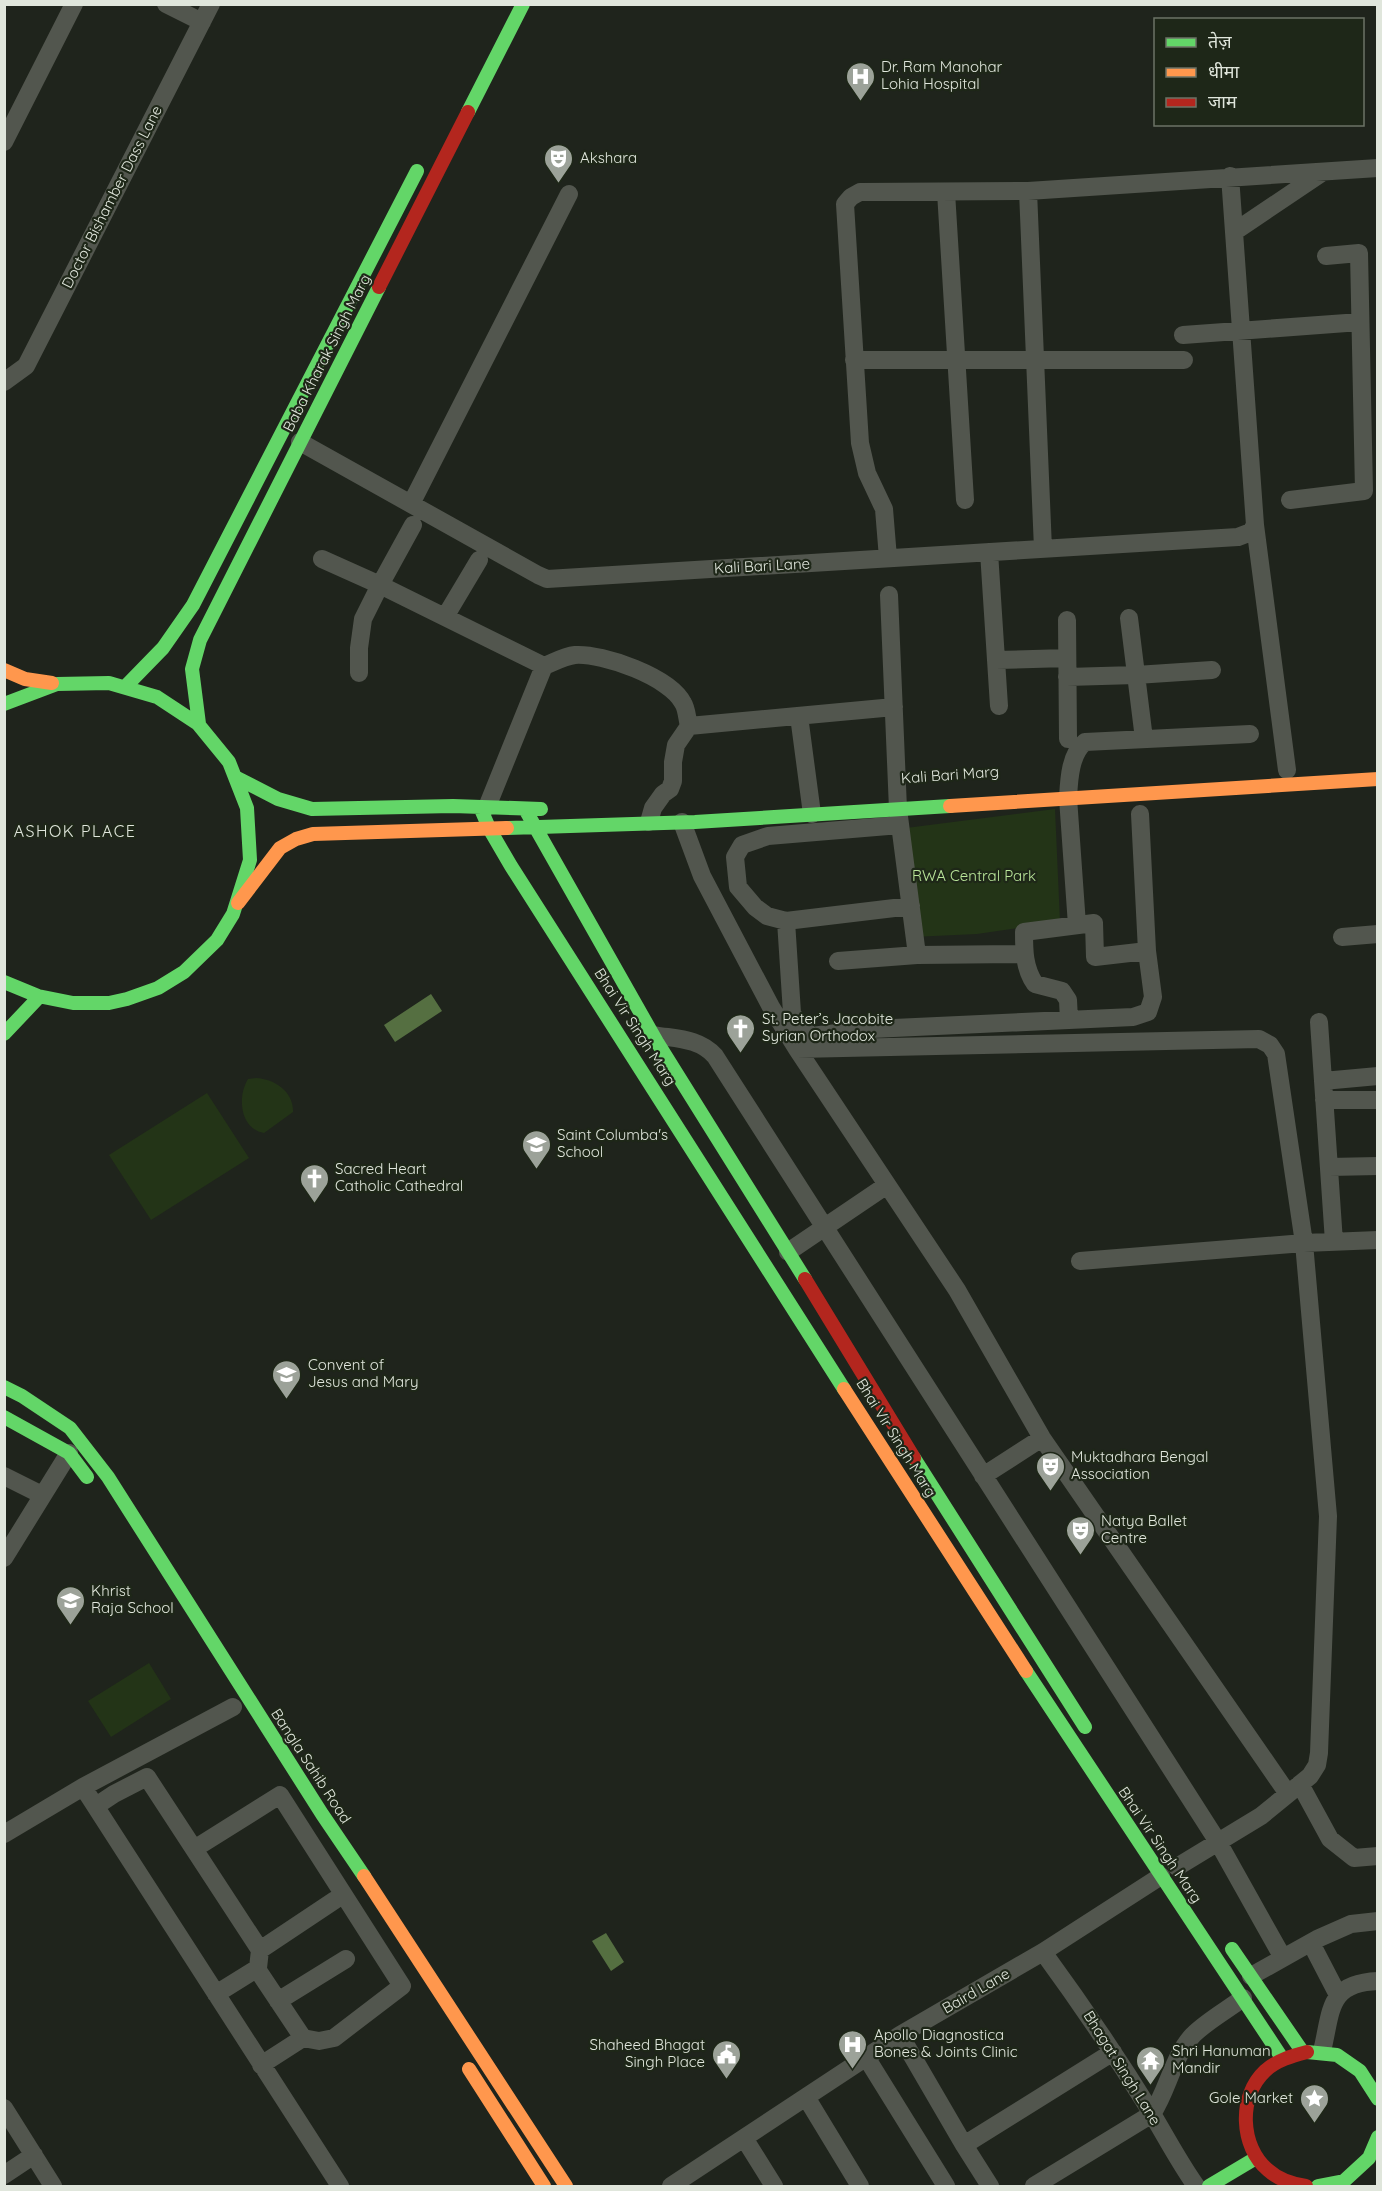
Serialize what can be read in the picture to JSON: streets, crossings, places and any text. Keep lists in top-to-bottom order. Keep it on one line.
{"streets":{"street":["Doctor Bishamber Dass Lane","Baba Kharak Singh Marg","Kali Bari Lane","Kali Bari Marg","Bhai Vir Singh Marg","Bangla Sahib Road","Baird Lane","Bhagat Singh Lane"]},"crossings":[["Baba Kharak Singh Marg","Kali Bari Lane"],["Kali Bari Marg","Bhai Vir Singh Marg"],["Bhai Vir Singh Marg","Baird Lane"],["Baird Lane","Bhagat Singh Lane"]],"districts":["ASHOK PLACE"],"parks":["RWA Central Park"],"places":{"hospital":["Dr. Ram Manohar Lohia Hospital","Apollo Diagnostica Bones & Joints Clinic"],"theatre":["Akshara","Muktadhara Bengal Association","Natya Ballet Centre"],"church":["St. Peter’s Jacobite Syrian Orthodox","Sacred Heart Catholic Cathedral"],"school or university":["Saint Columba's School","Convent of Jesus and Mary","Khrist Raja School"],"public building":["Shaheed Bhagat Singh Place"],"temple":["Shri Hanuman Mandir"],"place":["Gole Market"]},"legend":["तेज़","धीमा","जाम"]}
